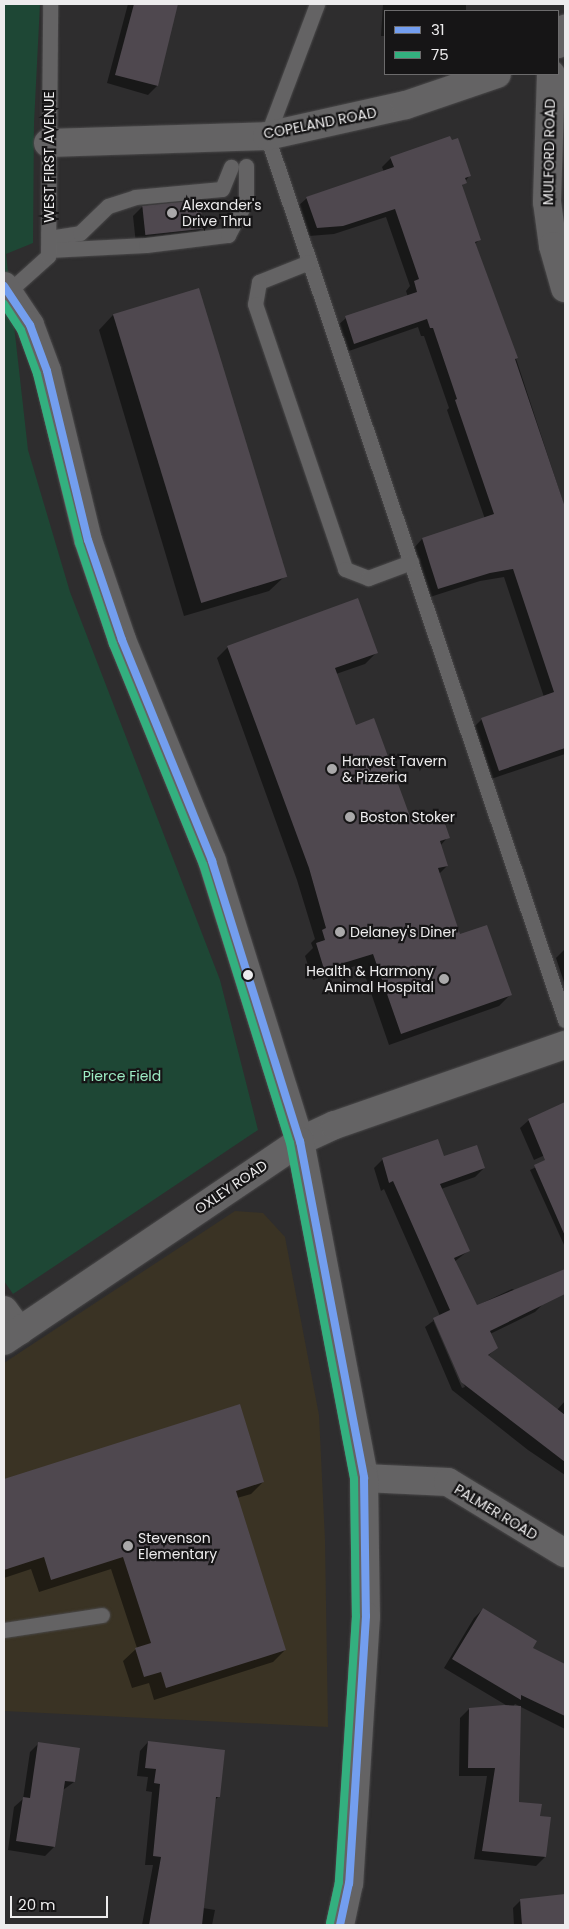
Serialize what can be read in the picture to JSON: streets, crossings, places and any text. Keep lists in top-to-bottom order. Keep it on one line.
{"streets":{"street":["COPELAND ROAD","MULFORD ROAD","OXLEY ROAD","PALMER ROAD"],"lane":["WEST FIRST AVENUE"]},"crossings":[["COPELAND ROAD","WEST FIRST AVENUE"]],"parks":["Pierce Field"],"places":["Alexander's Drive Thru","Harvest Tavern & Pizzeria","Boston Stoker","Delaney's Diner","Health & Harmony Animal Hospital","Stevenson Elementary"],"lines":["transit line 31","transit line 75"],"legend":["31","75"],"scale_bar":"20 m"}
